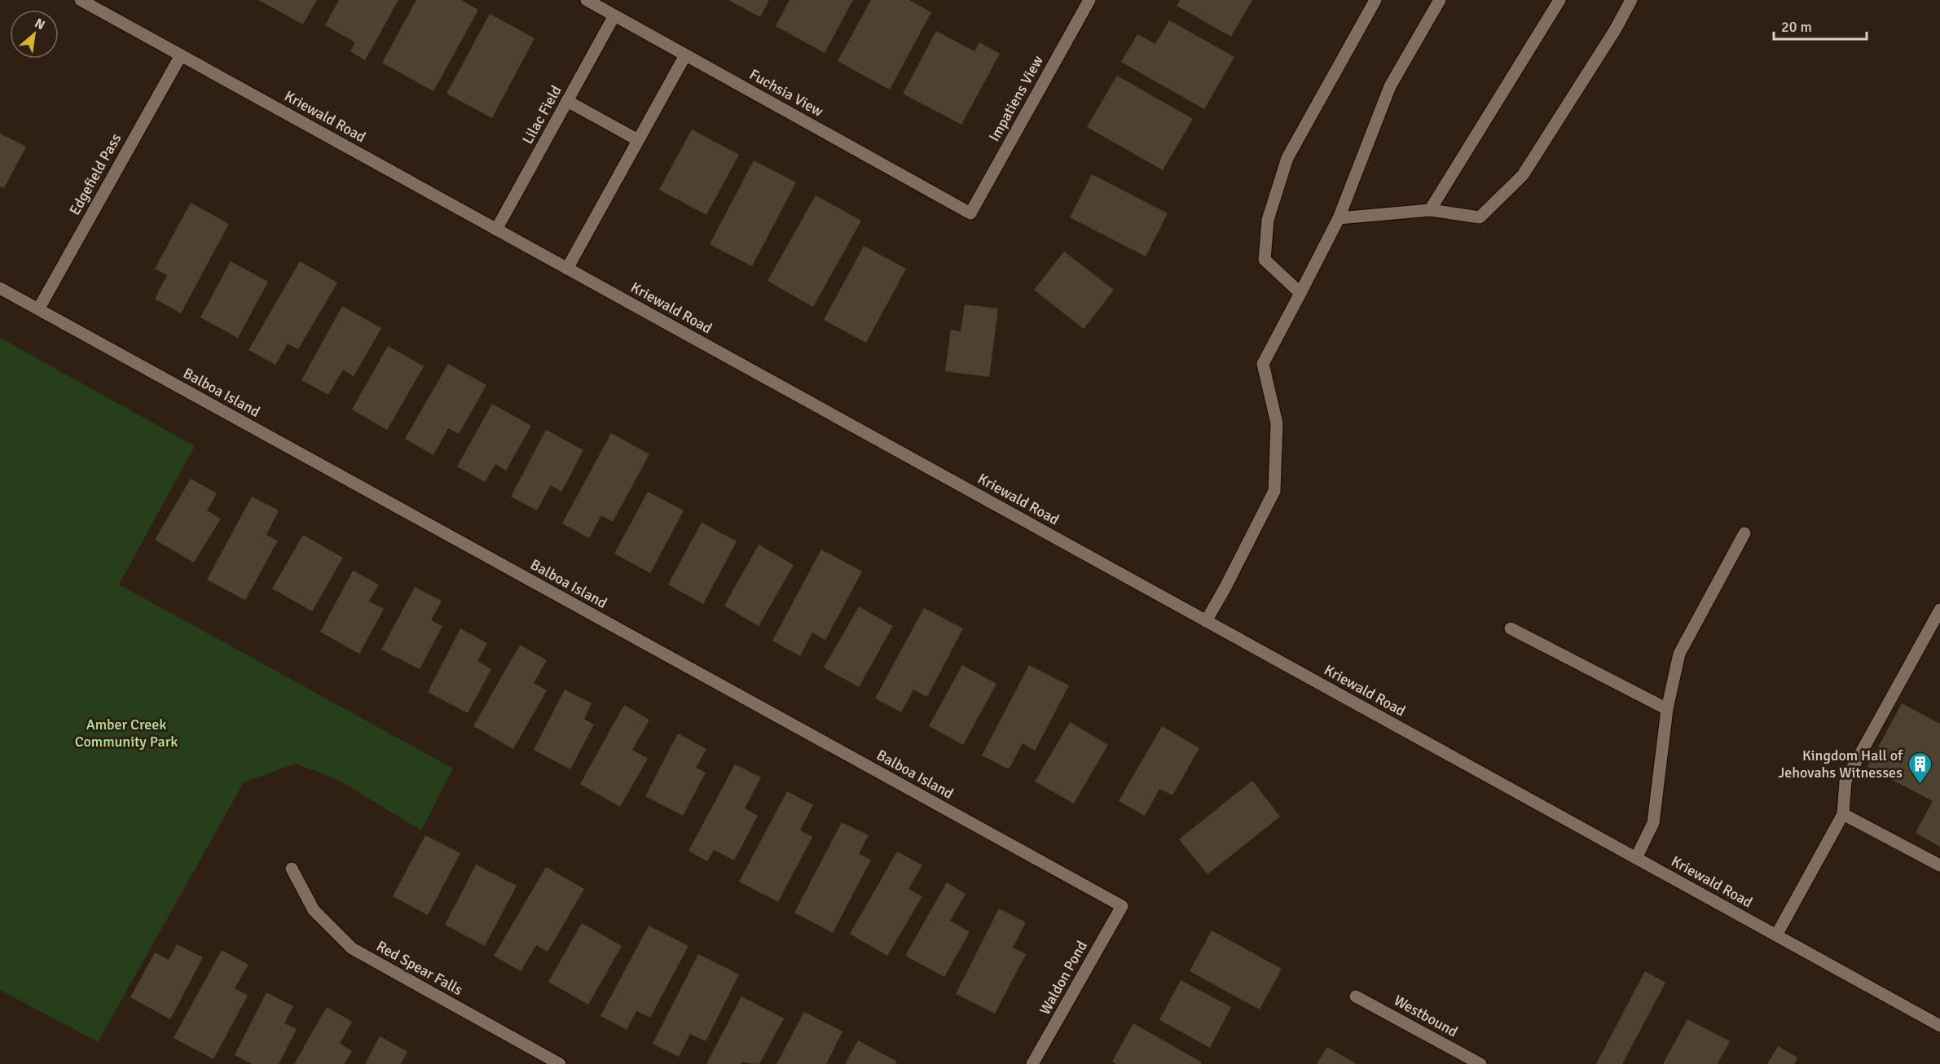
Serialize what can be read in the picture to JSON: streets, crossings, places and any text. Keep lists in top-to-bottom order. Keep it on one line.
{"streets":{"street":["Fuchsia View","Impatiens View","Lilac Field","Kriewald Road","Edgefield Pass","Balboa Island","Red Spear Falls","Waldon Pond","Westbound"]},"crossings":[["Fuchsia View","Impatiens View"],["Fuchsia View","Lilac Field"],["Lilac Field","Kriewald Road"],["Kriewald Road","Edgefield Pass"],["Edgefield Pass","Balboa Island"],["Balboa Island","Waldon Pond"]],"parks":["Amber Creek Community Park"],"places":{"building":["Kingdom Hall of Jehovahs Witnesses"]},"scale_bar":"20 m","north":"top right"}
